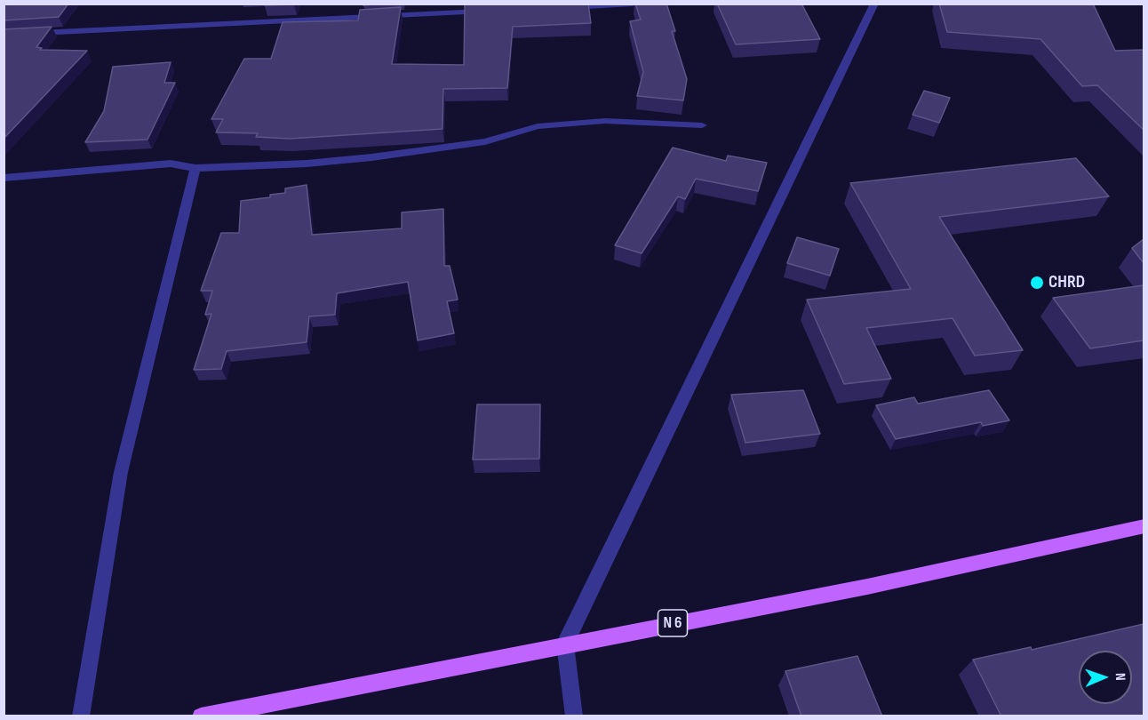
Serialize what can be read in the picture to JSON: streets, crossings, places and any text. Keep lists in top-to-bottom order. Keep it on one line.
{"streets":{"main road":["N 6"]},"places":["CHRD"],"north":"right"}
